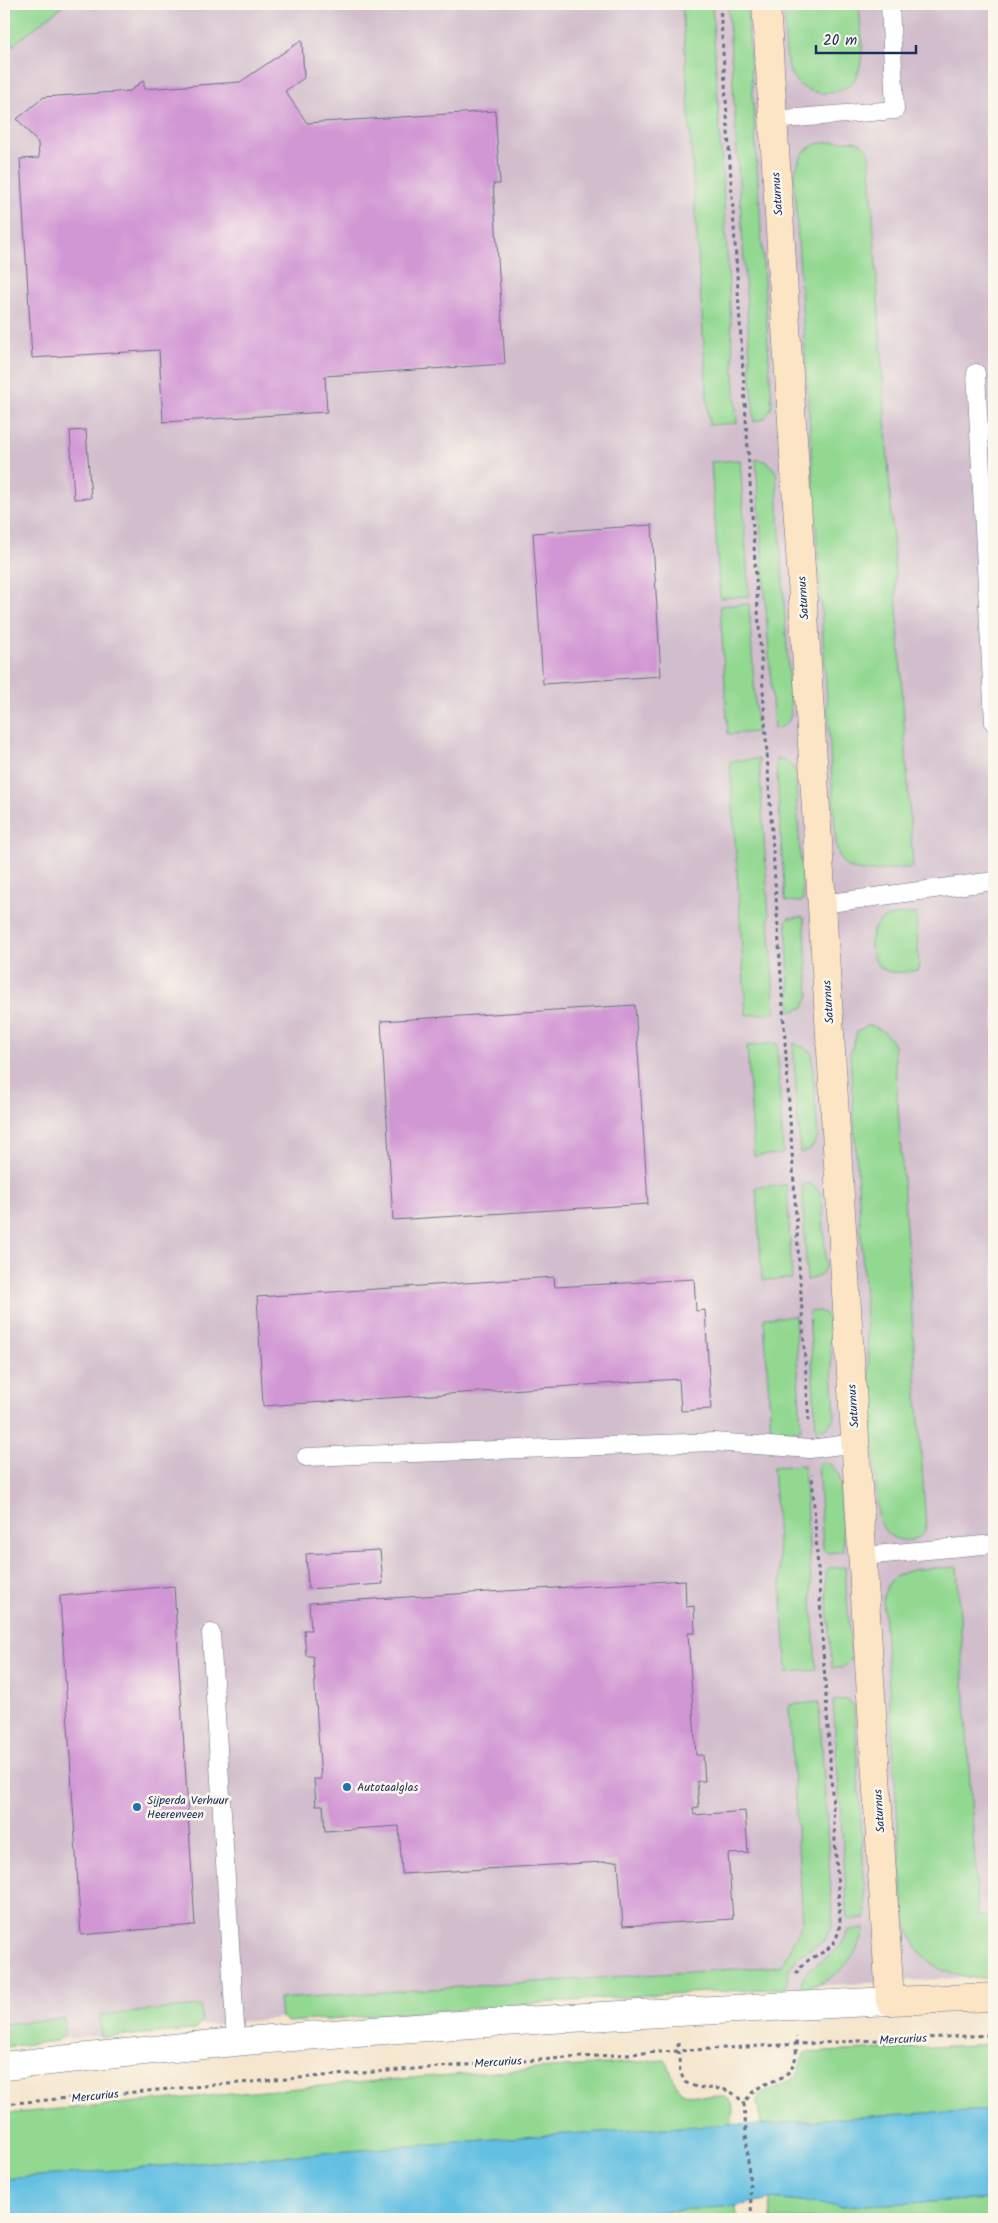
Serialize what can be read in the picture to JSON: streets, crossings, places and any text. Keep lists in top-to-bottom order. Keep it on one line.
{"streets":{"main road":["Saturnus"],"path":["Mercurius"]},"places":["Autotaalglas","Sijperda Verhuur Heerenveen"],"scale_bar":"20 m"}
